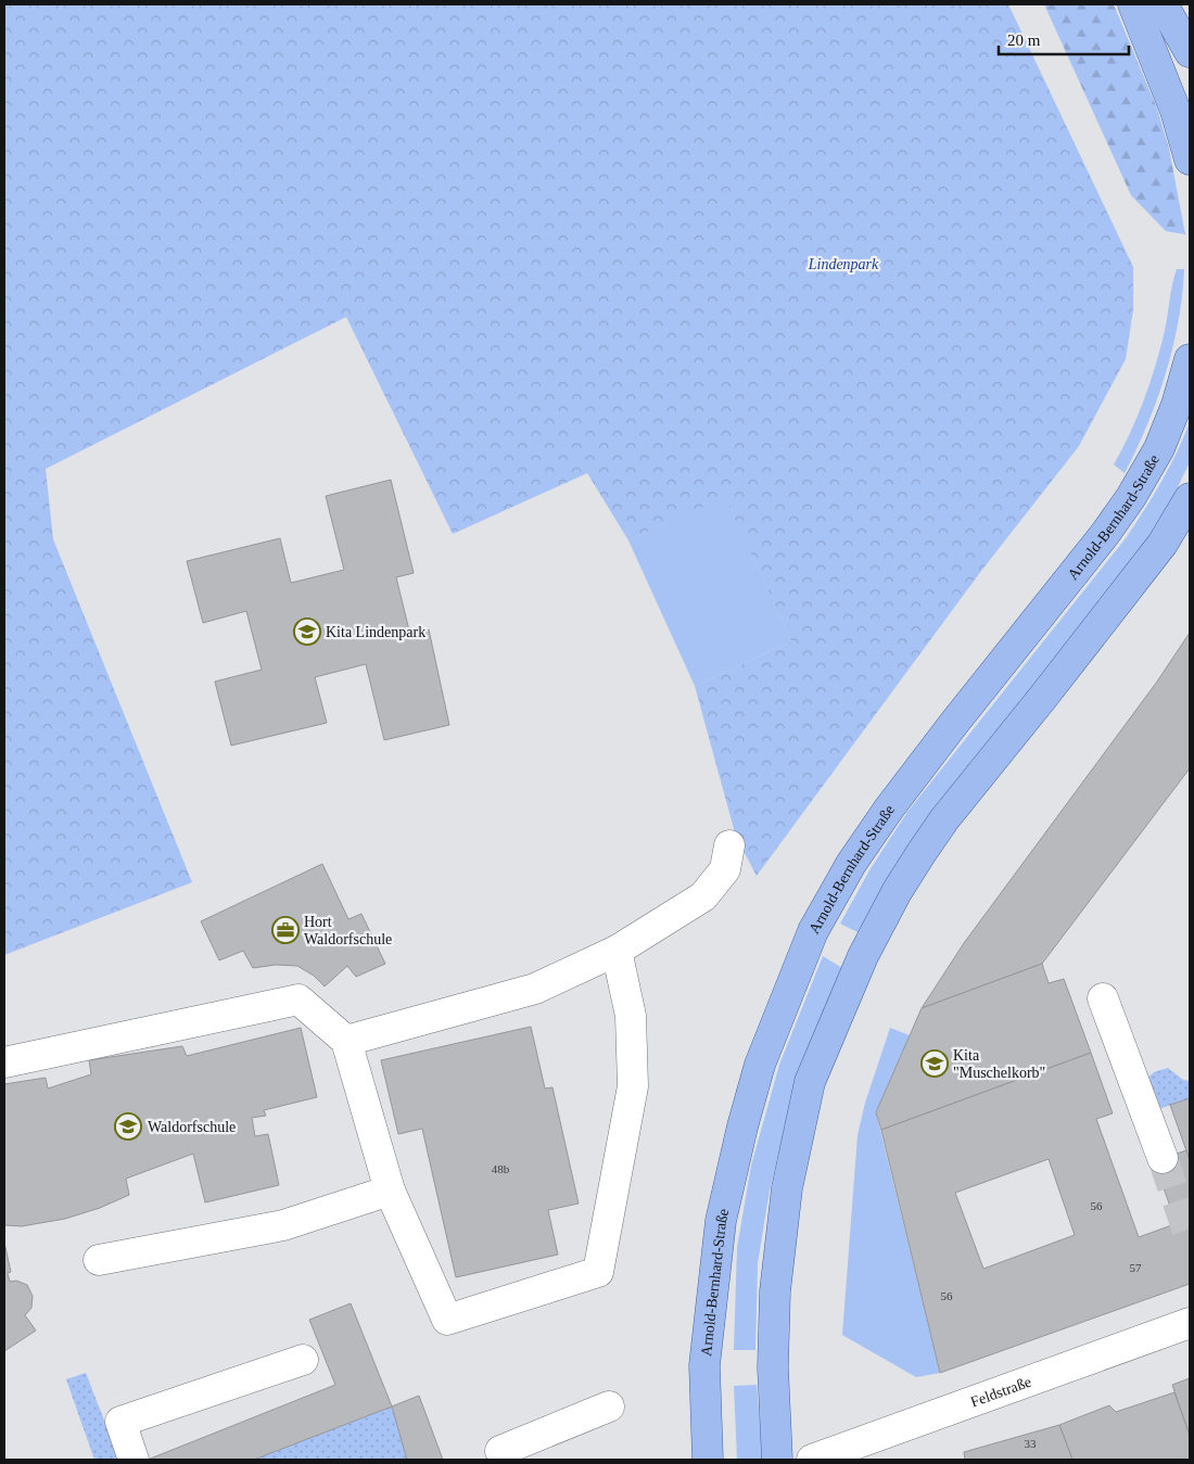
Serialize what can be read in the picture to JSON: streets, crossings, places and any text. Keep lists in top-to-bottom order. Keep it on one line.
{"streets":{"main road":["Arnold-Bernhard-Straße"],"street":["Feldstraße"]},"parks":["Lindenpark"],"places":{"school or university":["Kita Lindenpark","Kita \"Muschelkorb\"","Waldorfschule"],"office":["Hort Waldorfschule"]},"house_numbers":["48b","56","57","56","33"],"scale_bar":"20 m"}
